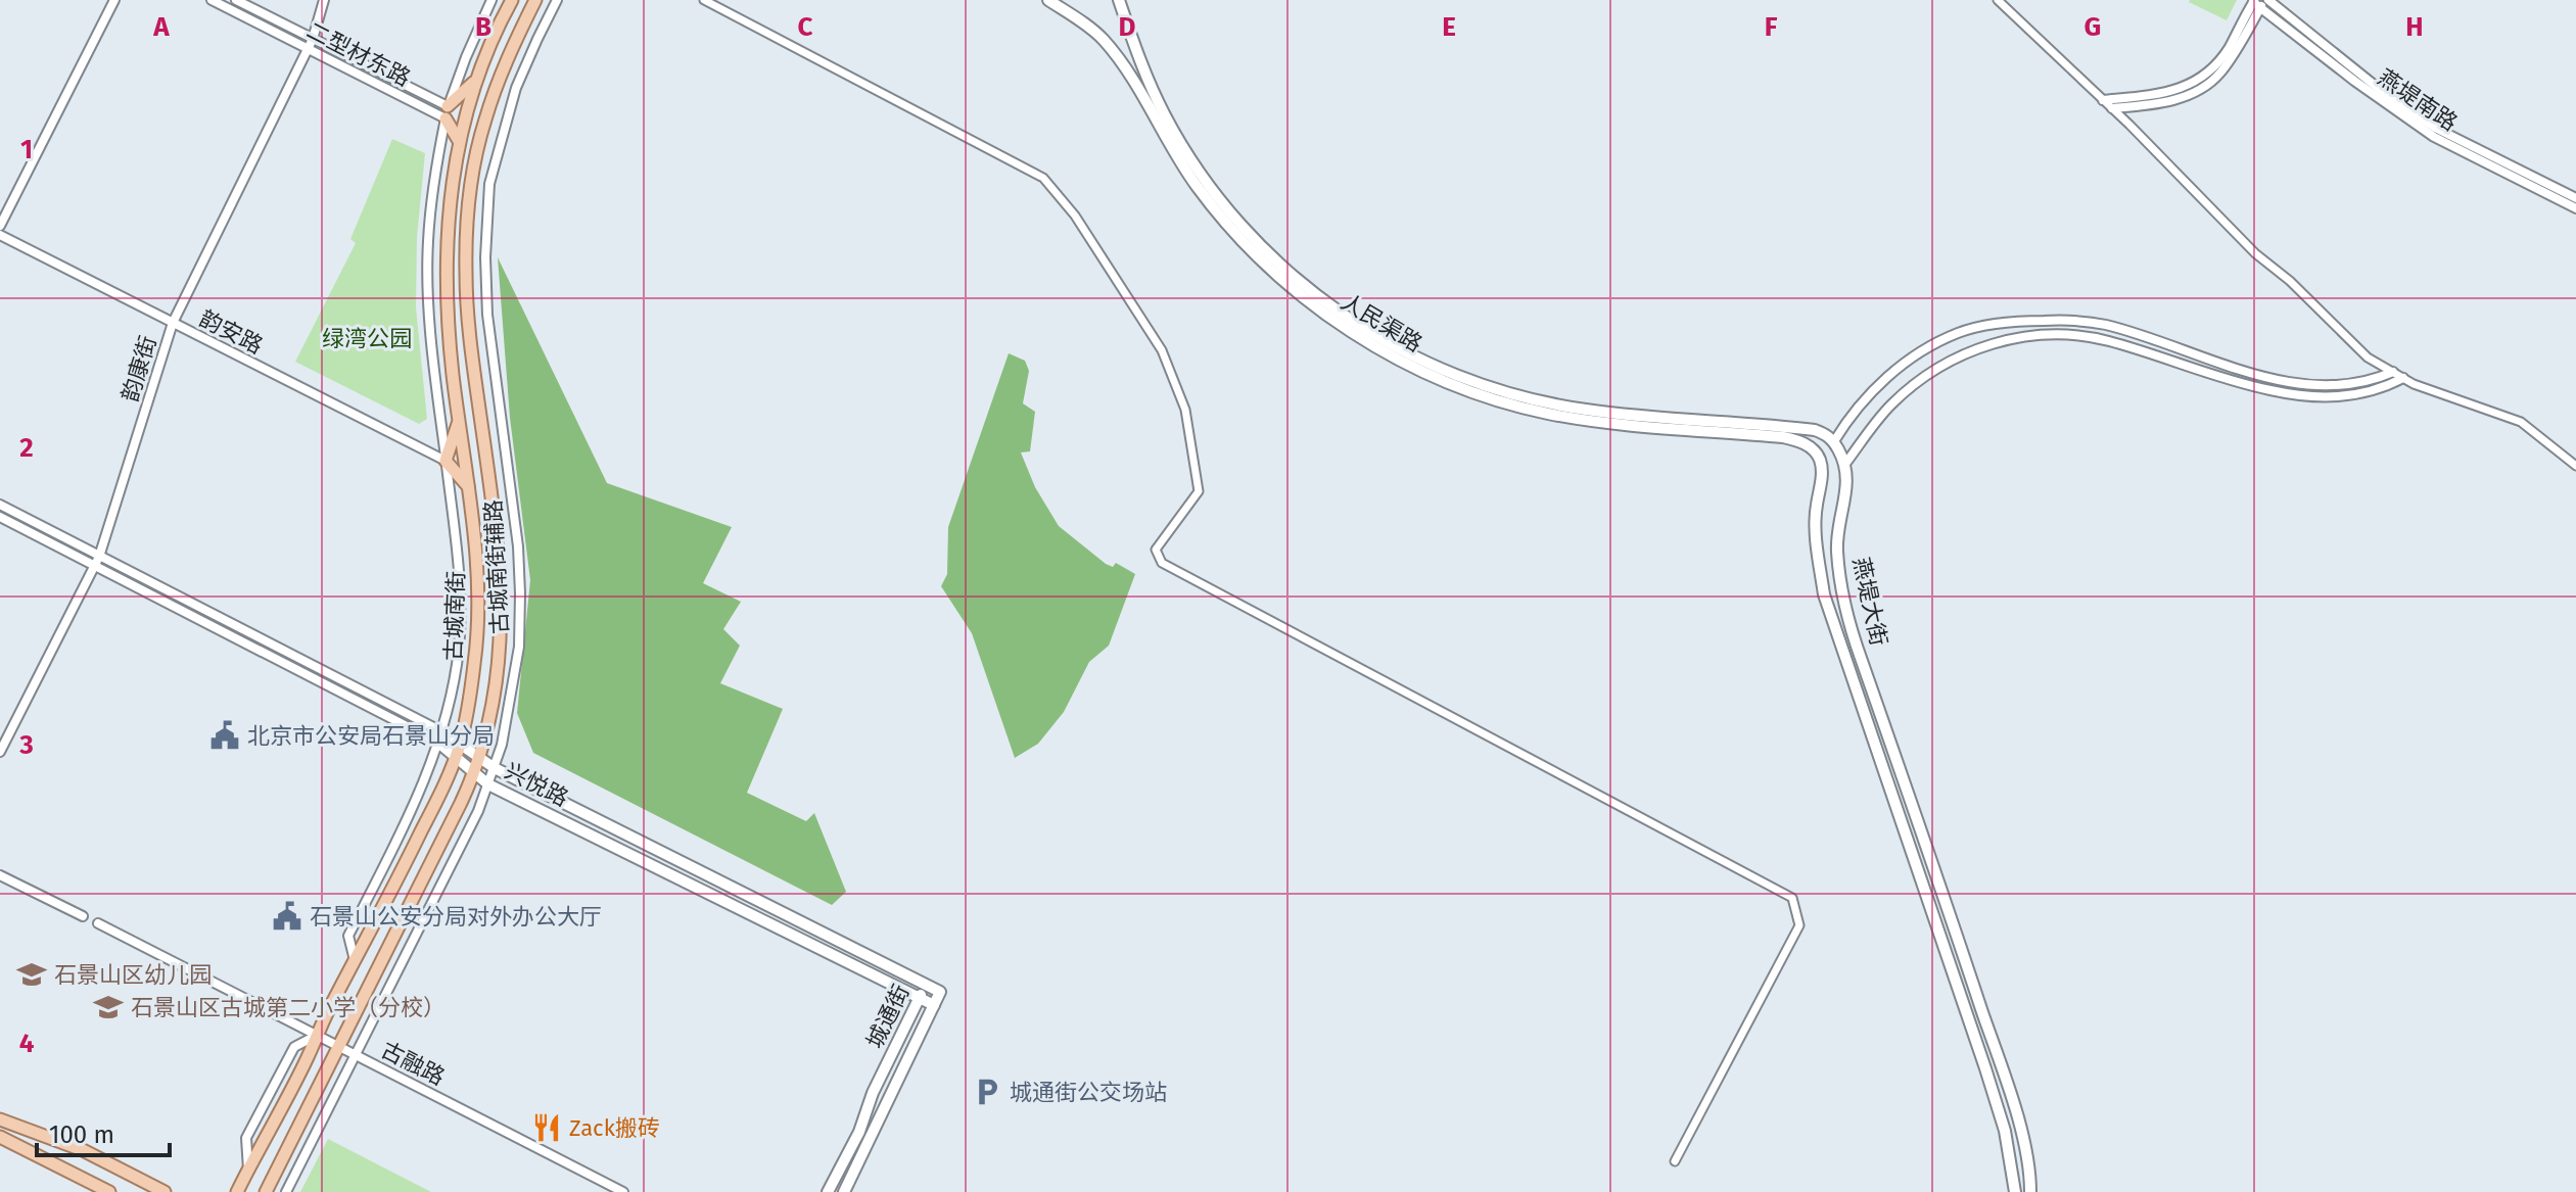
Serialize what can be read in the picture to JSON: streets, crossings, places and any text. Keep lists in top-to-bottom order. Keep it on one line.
{"streets":{"main road":["人民渠路","燕堤大街","古城南街","兴悦路","城通街"],"street":["二型材东路","燕堤南路","韵安路","韵康街","古城南街辅路","古融路"]},"crossings":[["二型材东路","韵康街"],["二型材东路","古城南街辅路"],["人民渠路","燕堤大街"],["韵安路","韵康街"],["韵安路","古城南街辅路"],["韵康街","兴悦路"],["古城南街辅路","古城南街"],["古城南街辅路","兴悦路"],["古城南街辅路","古融路"],["古城南街","兴悦路"],["古城南街","古融路"],["兴悦路","城通街"]],"parks":["绿湾公园"],"places":{"public building":["北京市公安局石景山分局","石景山公安分局对外办公大厅"],"school or university":["石景山区幼儿园","石景山区古城第二小学（分校）"],"parking":["城通街公交场站"],"restaurant":["Zack搬砖"]},"scale_bar":"100 m","grid":{"columns":["A","B","C","D","E","F","G","H"],"rows":["1","2","3","4"]}}
